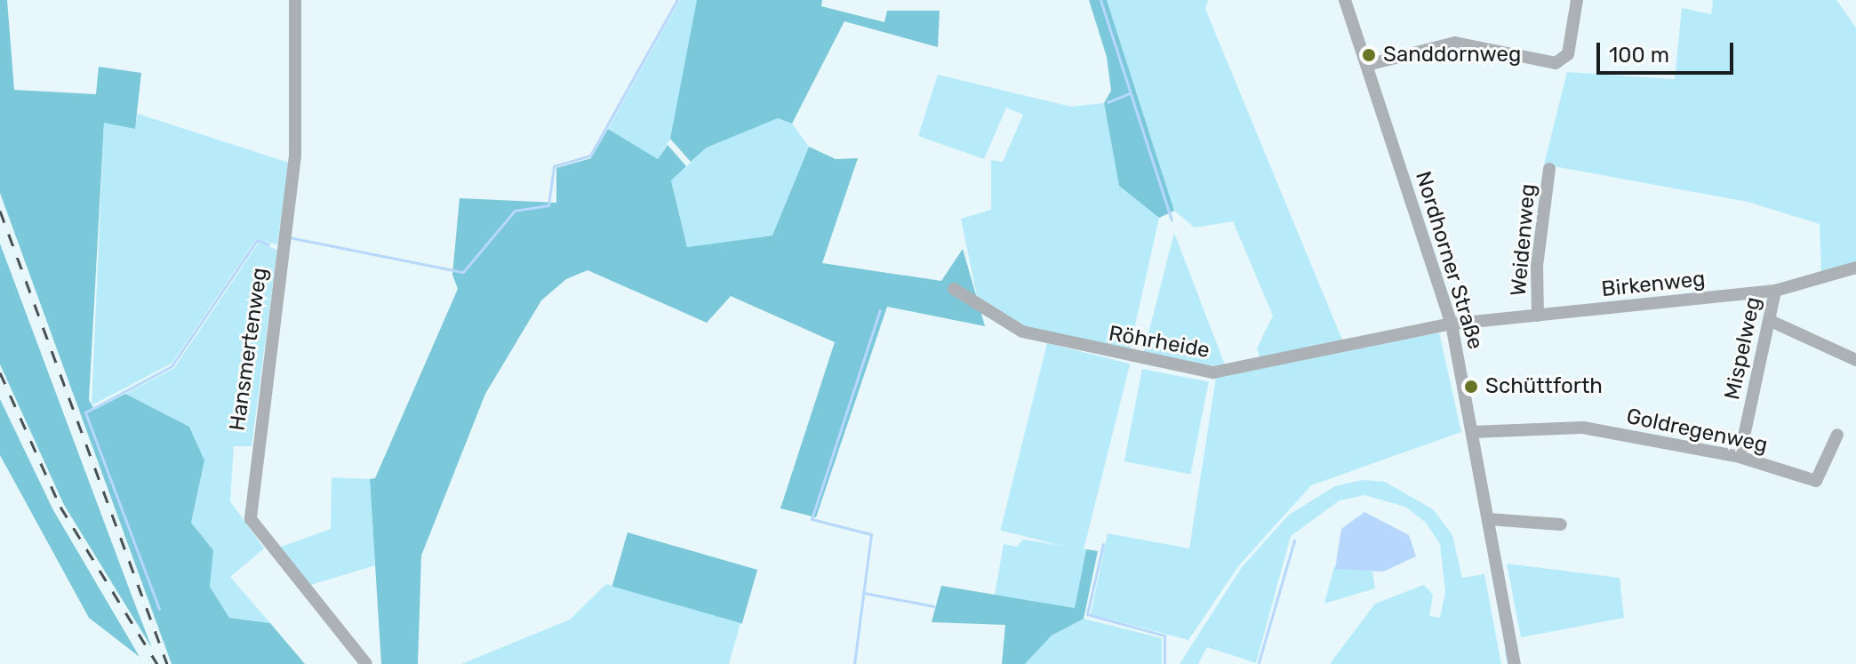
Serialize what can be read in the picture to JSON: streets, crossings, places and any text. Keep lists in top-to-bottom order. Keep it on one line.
{"streets":{"street":["Weidenweg","Nordhorner Straße","Birkenweg","Röhrheide","Mispelweg","Hansmertenweg","Goldregenweg"]},"crossings":[["Weidenweg","Birkenweg"],["Nordhorner Straße","Birkenweg"],["Nordhorner Straße","Röhrheide"],["Nordhorner Straße","Goldregenweg"],["Birkenweg","Röhrheide"],["Birkenweg","Mispelweg"],["Mispelweg","Goldregenweg"]],"places":["Sanddornweg","Schüttforth"],"scale_bar":"100 m"}
